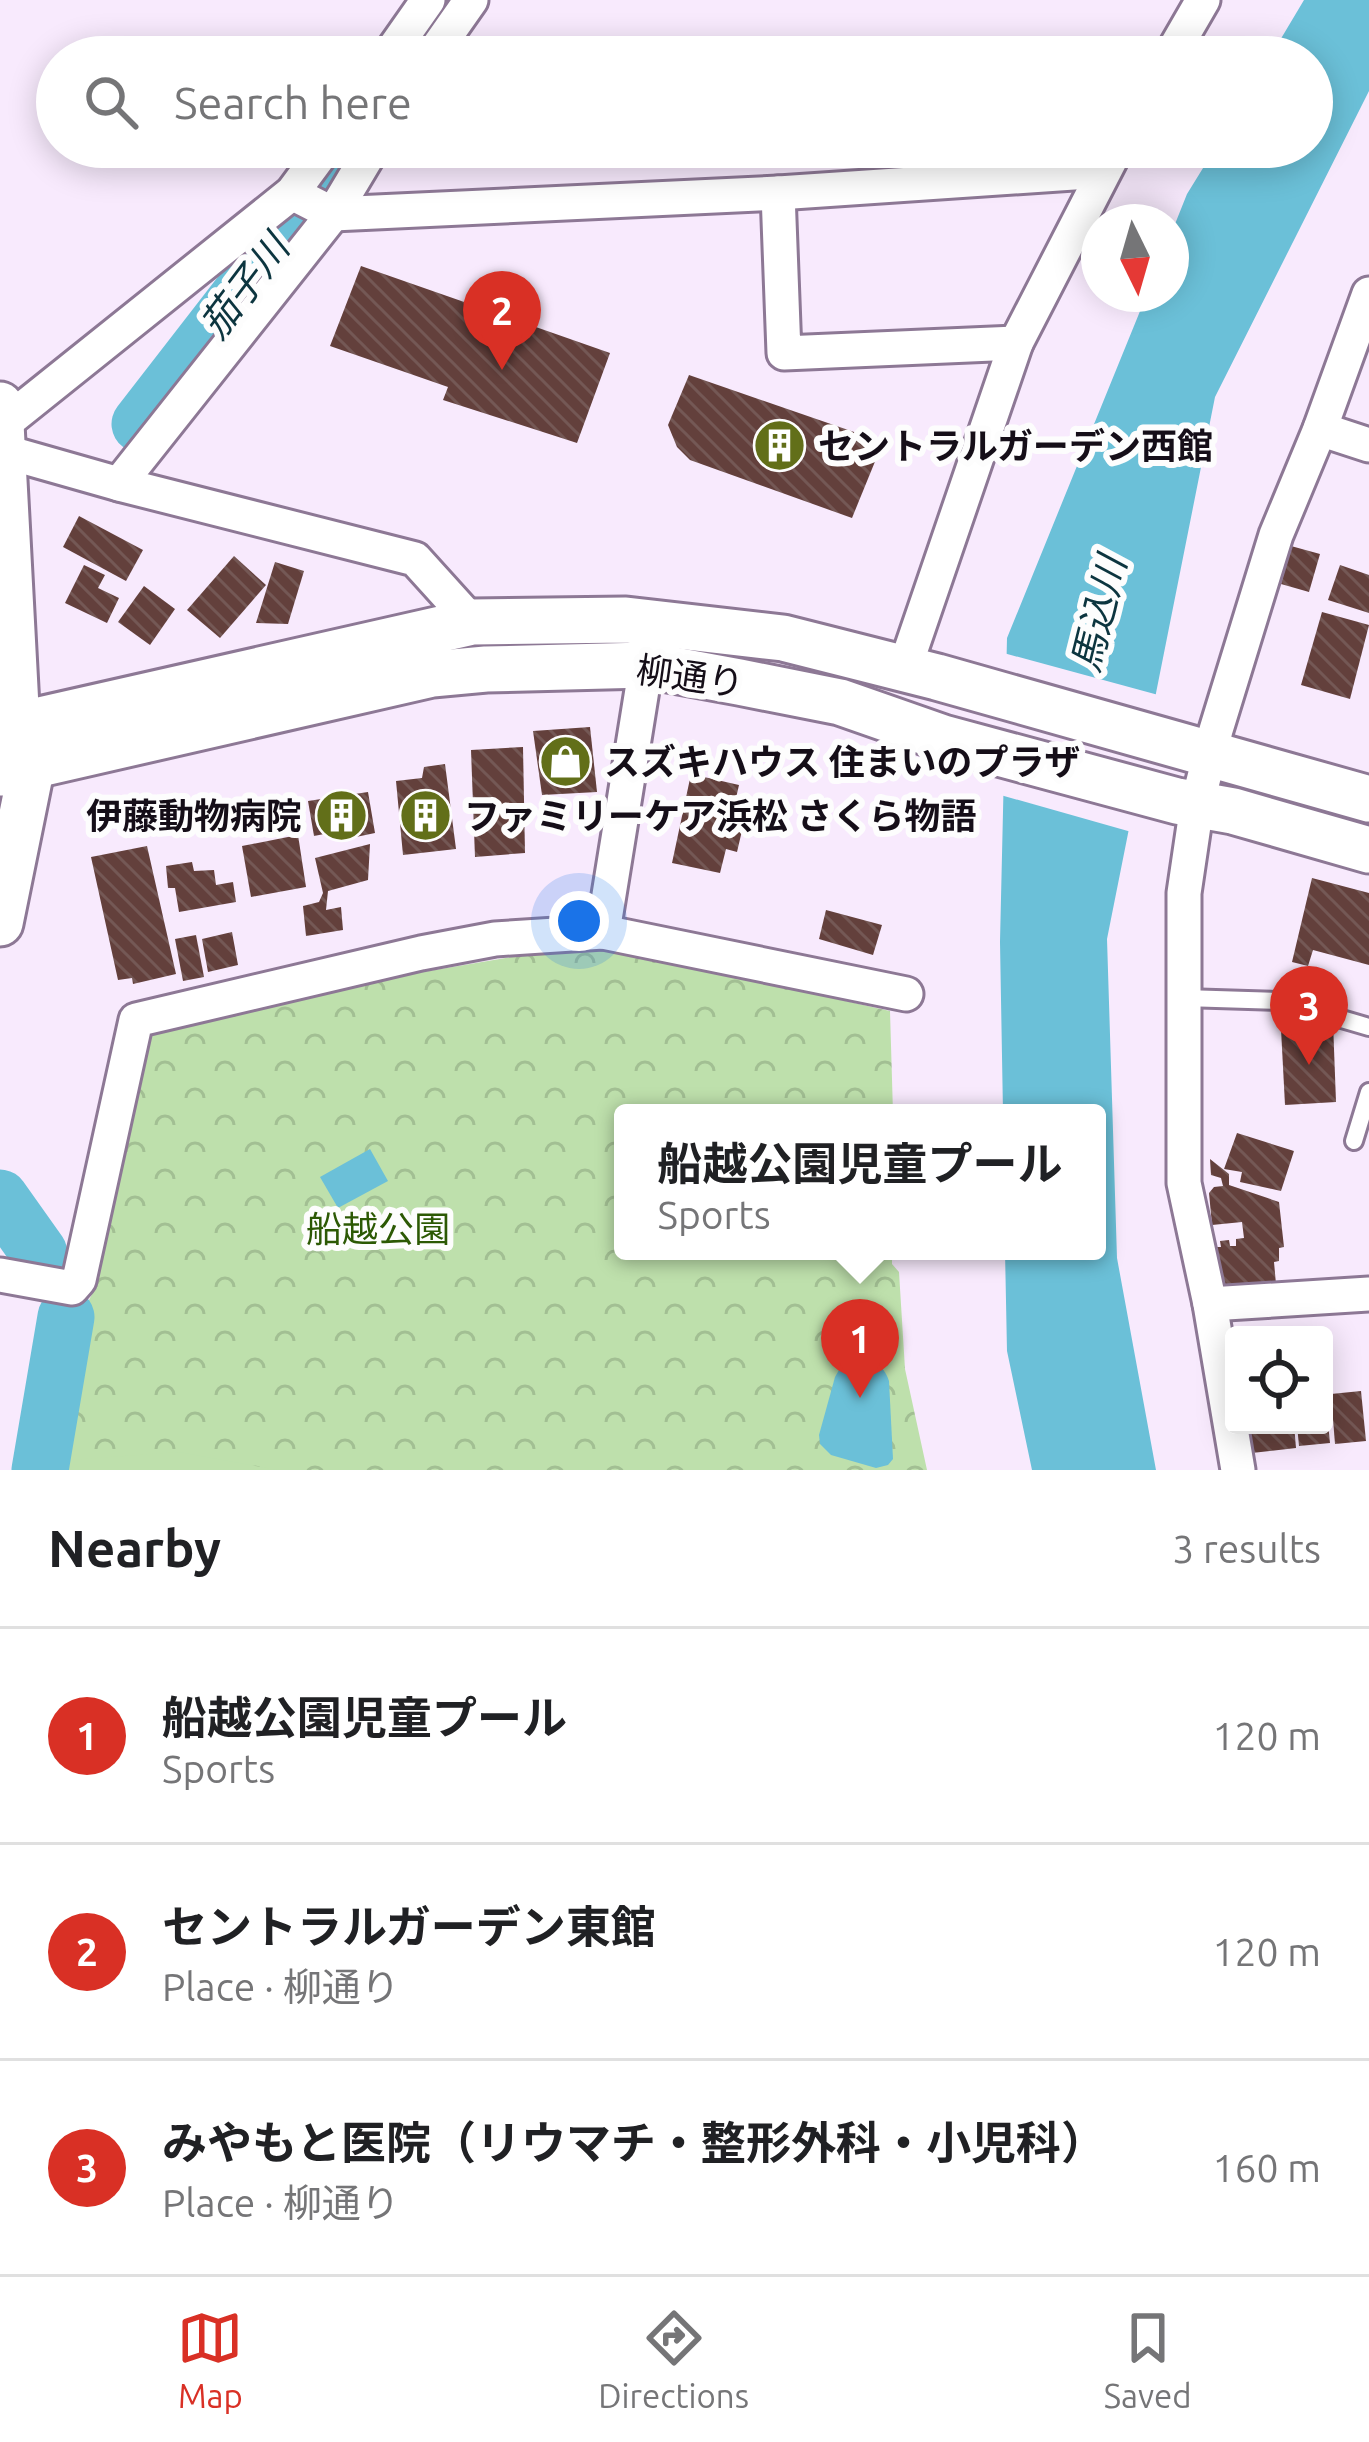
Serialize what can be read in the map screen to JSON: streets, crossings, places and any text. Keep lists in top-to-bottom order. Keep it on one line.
{"streets":{"street":["柳通り"]},"water":["茄子川","馬込川"],"parks":["船越公園"],"places":{"building":["セントラルガーデン西館","伊藤動物病院","ファミリーケア浜松 さくら物語"],"shop":["スズキハウス 住まいのプラザ"]},"north":"bottom","page":{"search":"Search here","pins":["2","3","1"],"popup":["船越公園児童プール","Sports"],"heading":["Nearby","3 results"],"list":[{"mark":"1","name":"船越公園児童プール","note":"Sports","value":"120 m"},{"mark":"2","name":"セントラルガーデン東館","note":"Place · 柳通り","value":"120 m"},{"mark":"3","name":"みやもと医院（リウマチ・整形外科・小児科）","note":"Place · 柳通り","value":"160 m"}],"nav":["Map","Directions","Saved"]}}
